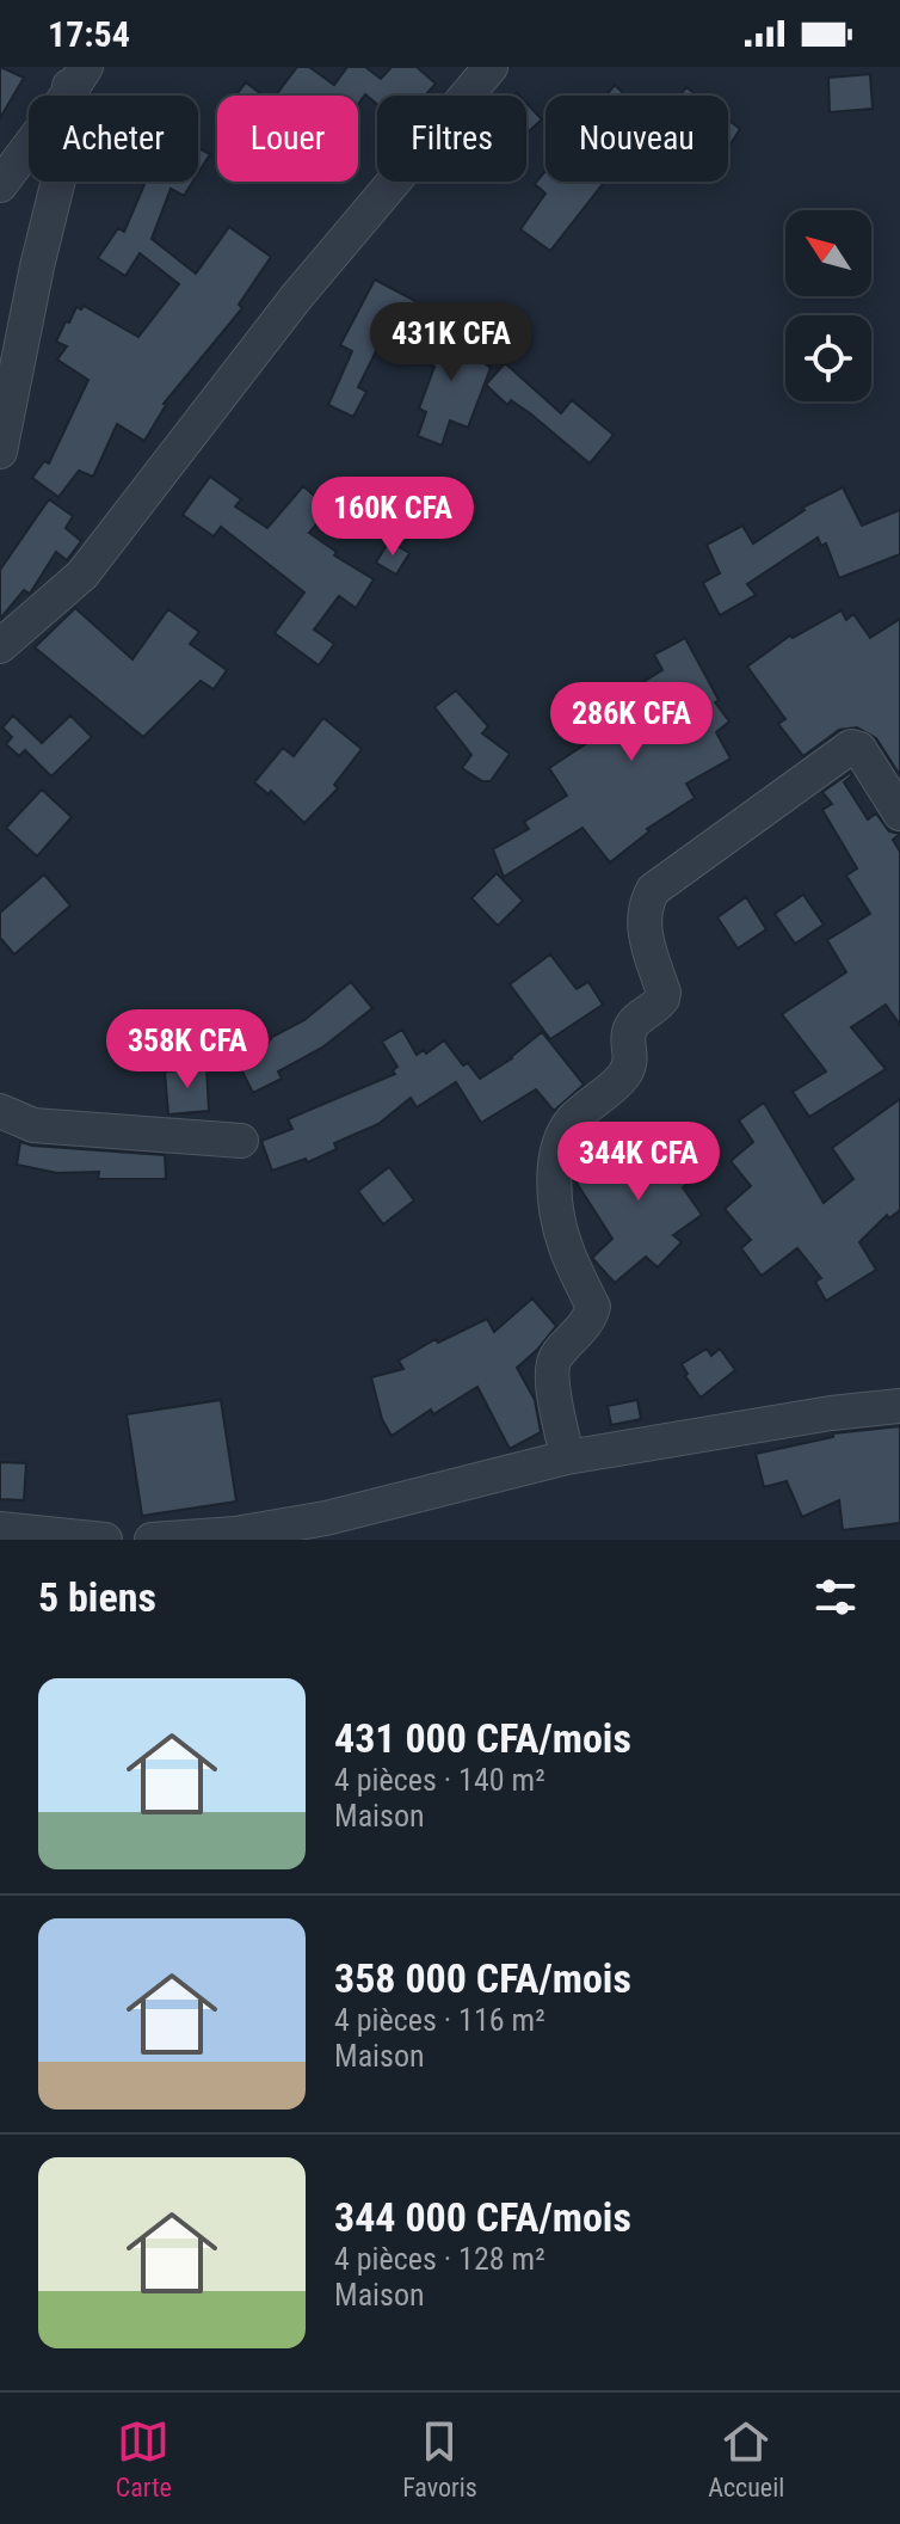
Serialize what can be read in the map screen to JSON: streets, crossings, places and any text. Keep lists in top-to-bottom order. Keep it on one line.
{"north":"top left","page":{"status":"17:54","chip":["Acheter","Louer","Filtres","Nouveau"],"price":["431K CFA","160K CFA","286K CFA","358K CFA","344K CFA"],"heading":"5 biens","list":[{"name":"431 000 CFA/mois","note":"4 pièces · 140 m² · Maison"},{"name":"358 000 CFA/mois","note":"4 pièces · 116 m² · Maison"},{"name":"344 000 CFA/mois","note":"4 pièces · 128 m² · Maison"}],"tabs":["Carte","Favoris","Accueil"]}}
